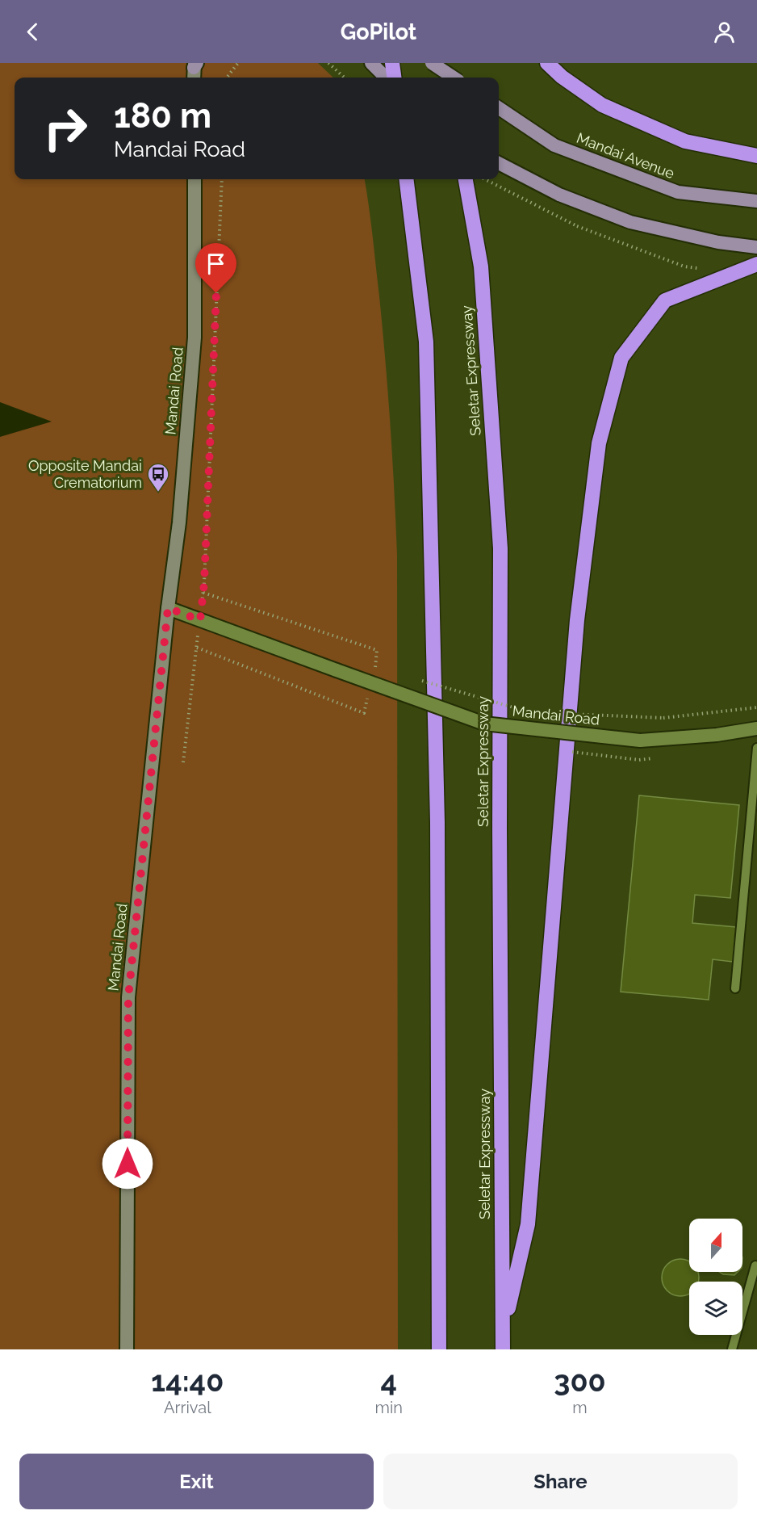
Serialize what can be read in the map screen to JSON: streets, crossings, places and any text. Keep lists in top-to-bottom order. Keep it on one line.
{"streets":{"highway":["Seletar Expressway"],"main road":["Mandai Avenue","Mandai Road"]},"places":{"bus stop":["Opposite Mandai Crematorium"]},"north":"top","page":{"header":"GoPilot","turn":["180 m","Mandai Road"],"eta":["14:40","Arrival","4","min","300","m"],"buttons":["Exit","Share"]}}
